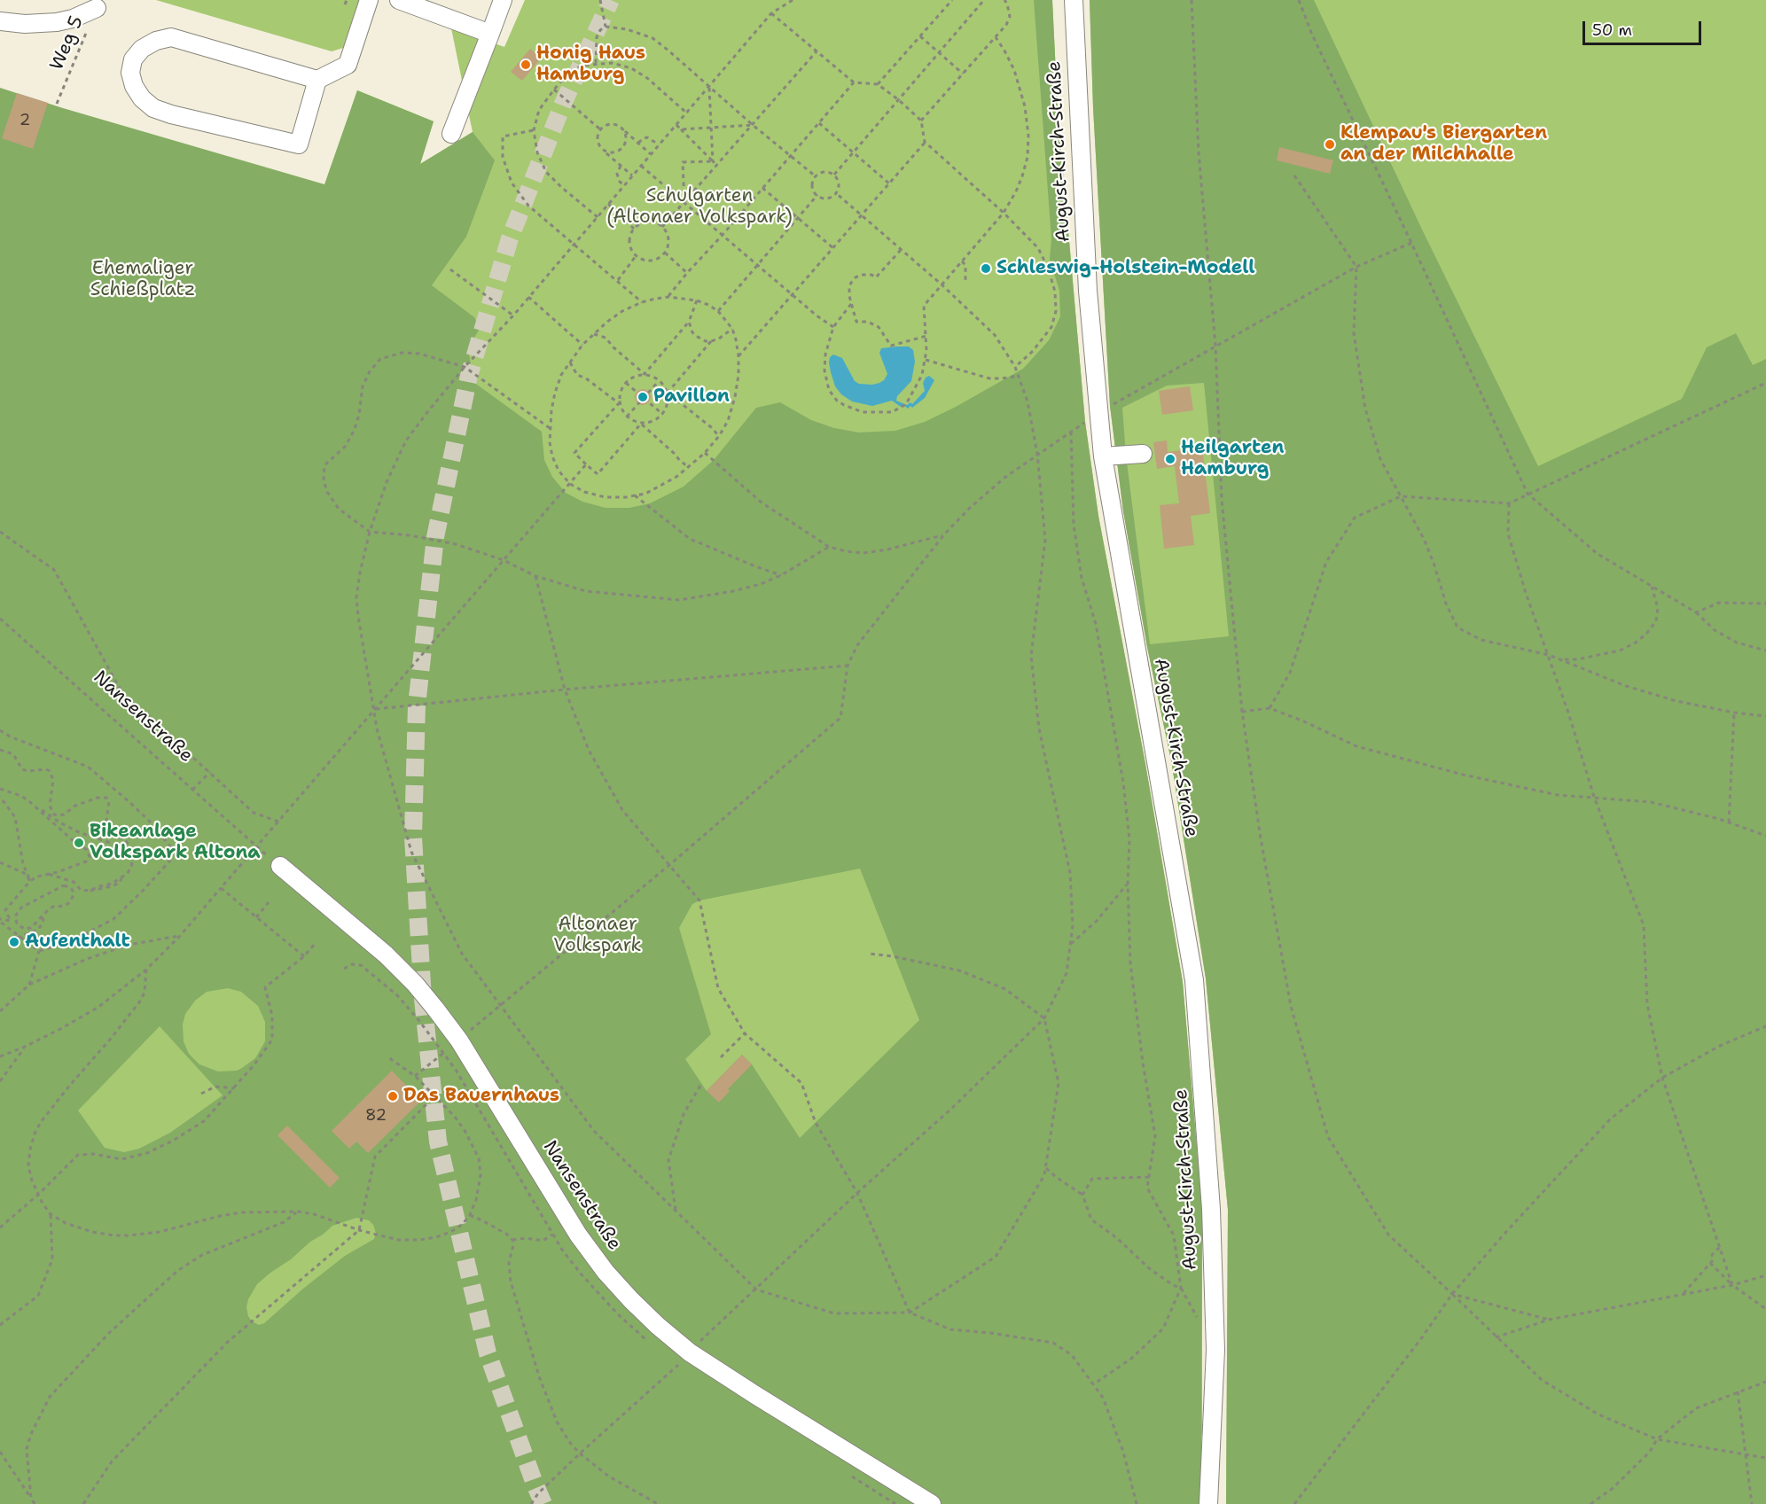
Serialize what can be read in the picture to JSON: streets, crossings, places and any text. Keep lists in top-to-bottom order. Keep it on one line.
{"streets":{"street":["August-Kirch-Straße","Nansenstraße"],"path":["Weg 5"]},"parks":["Schulgarten (Altonaer Volkspark)","Ehemaliger Schießplatz","Altonaer Volkspark"],"places":["Honig Haus Hamburg","Klempau's Biergarten an der Milchhalle","Schleswig-Holstein-Modell","Pavillon","Heilgarten Hamburg","Bikeanlage Volkspark Altona","Aufenthalt","Das Bauernhaus"],"house_numbers":["2","82"],"scale_bar":"50 m"}
